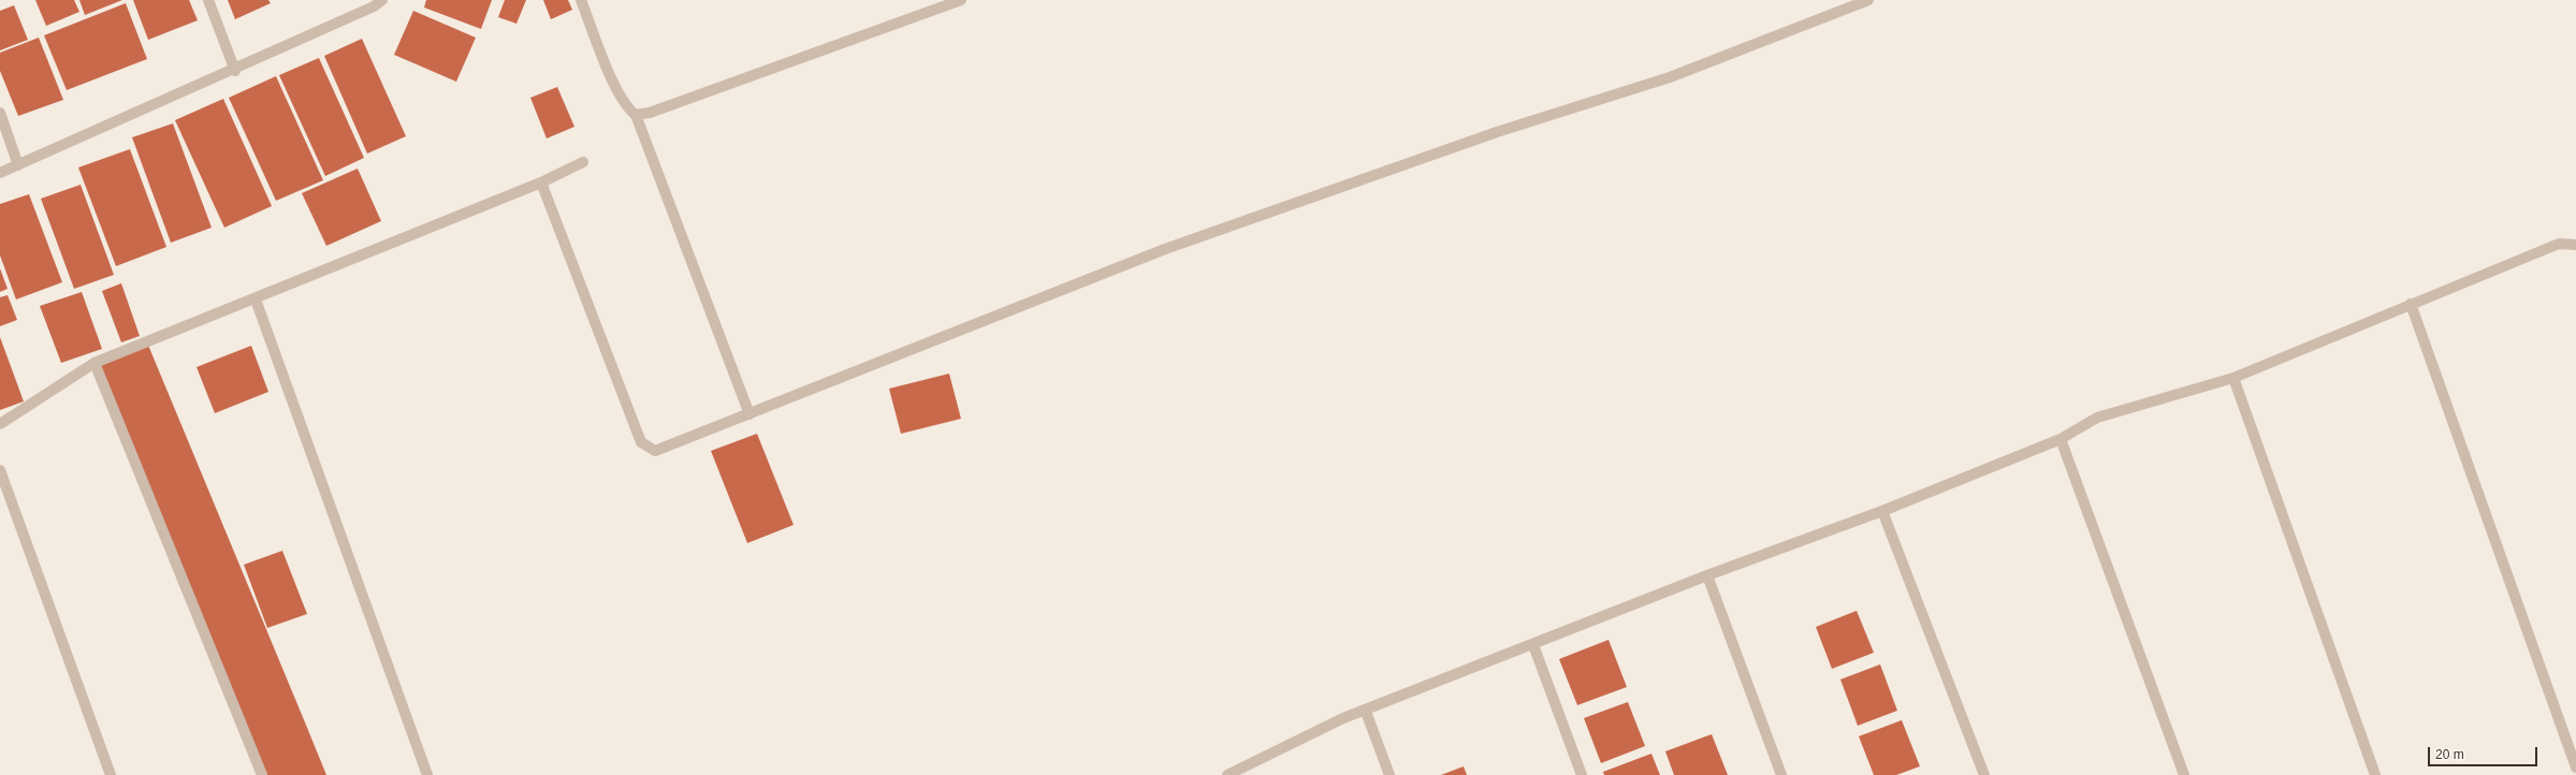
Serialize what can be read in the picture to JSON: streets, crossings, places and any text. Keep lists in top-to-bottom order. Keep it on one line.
{"scale_bar":"20 m"}
